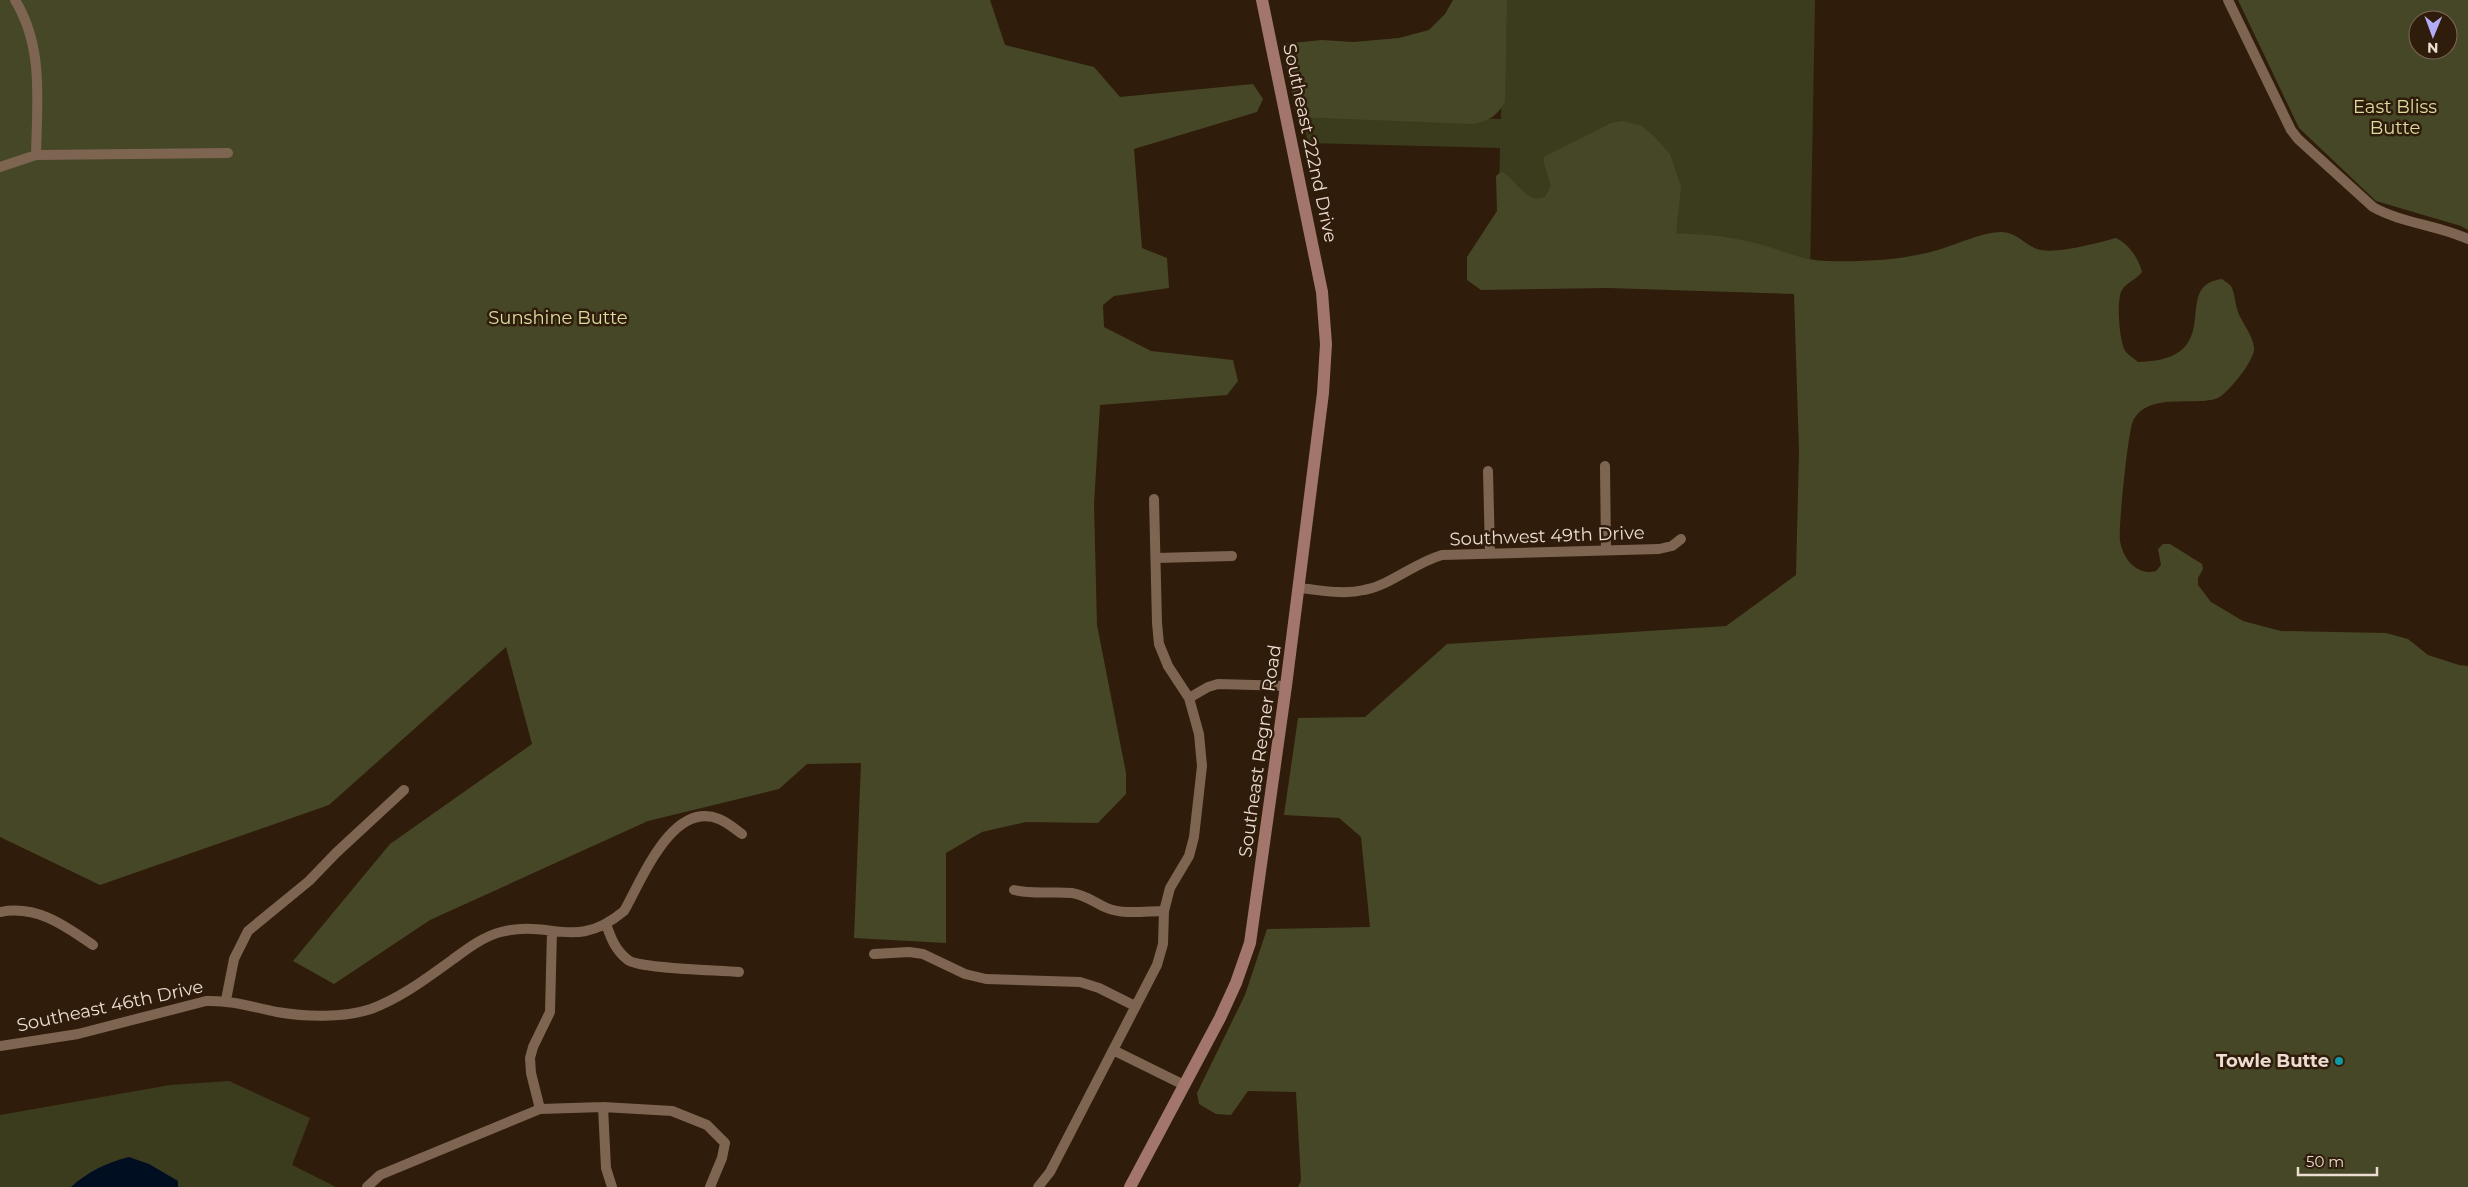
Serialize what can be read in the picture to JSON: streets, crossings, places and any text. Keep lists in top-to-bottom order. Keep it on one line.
{"streets":{"main road":["Southeast 222nd Drive","Southeast Regner Road"],"street":["Southwest 49th Drive","Southeast 46th Drive"]},"crossings":[["Southeast 222nd Drive","Southeast Regner Road"],["Southwest 49th Drive","Southeast Regner Road"]],"parks":["East Bliss Butte","Sunshine Butte"],"places":["Towle Butte"],"scale_bar":"50 m","north":"bottom"}
